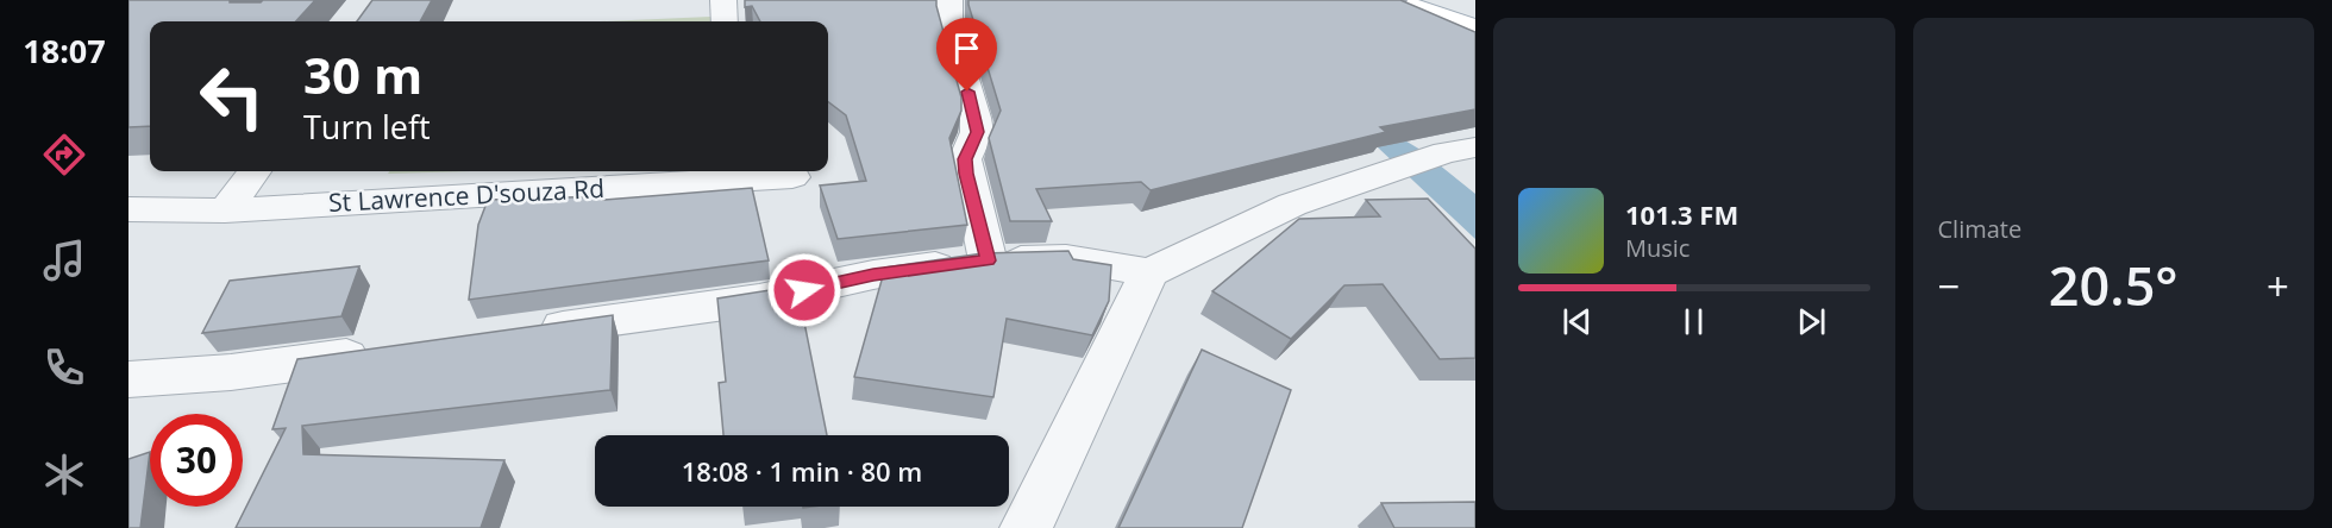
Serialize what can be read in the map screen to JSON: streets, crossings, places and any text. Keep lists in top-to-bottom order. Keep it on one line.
{"streets":{"street":["St Lawrence D'souza Rd"]},"page":{"tabs":"18:07","tile":"Climate","turn":["30 m","Turn left"],"song":["101.3 FM","Music"],"heat":["−","20.5°","+"],"limit":"30","trip":"18:08 · 1 min · 80 m"}}
